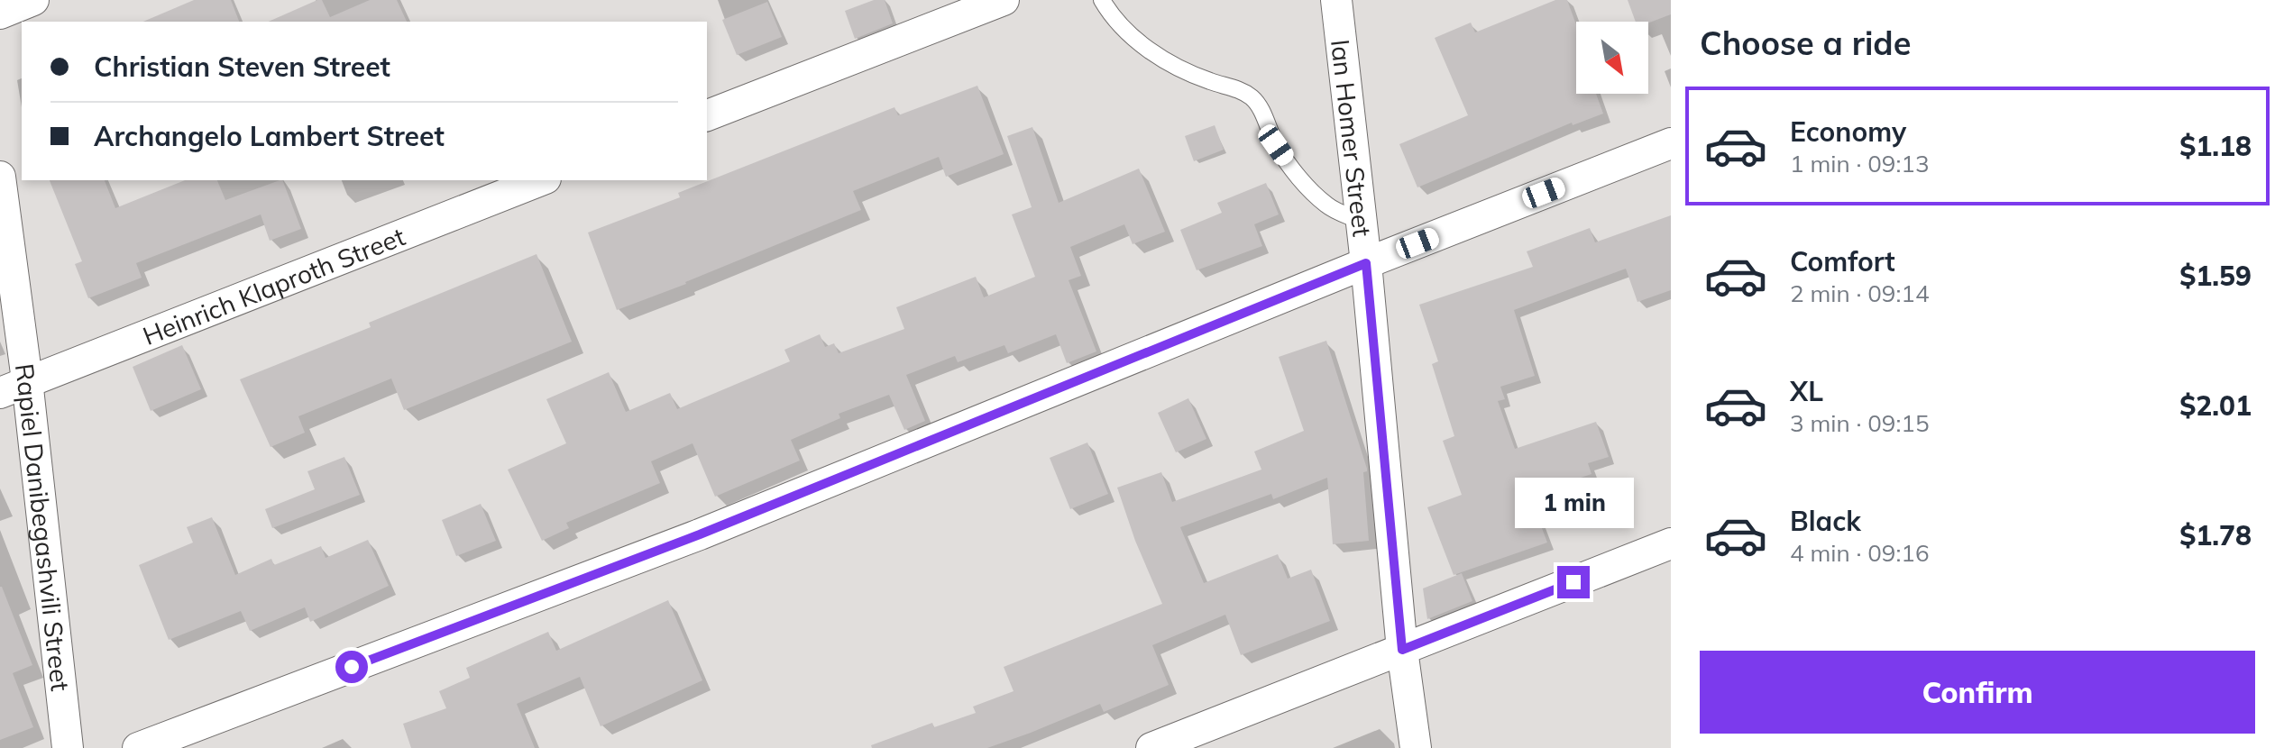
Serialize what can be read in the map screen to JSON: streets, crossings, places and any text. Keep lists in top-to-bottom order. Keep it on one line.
{"streets":{"street":["Ian Homer Street","Heinrich Klaproth Street","Rapiel Danibegashvili Street"]},"crossings":[["Heinrich Klaproth Street","Rapiel Danibegashvili Street"]],"north":"bottom right","page":{"heading":"Choose a ride","banner":["Christian Steven Street","Archangelo Lambert Street"],"list":[{"name":"Economy","note":"1 min · 09:13","value":"$1.18"},{"name":"Comfort","note":"2 min · 09:14","value":"$1.59"},{"name":"XL","note":"3 min · 09:15","value":"$2.01"},{"name":"Black","note":"4 min · 09:16","value":"$1.78"}],"bubble":"1 min","buttons":"Confirm"}}
